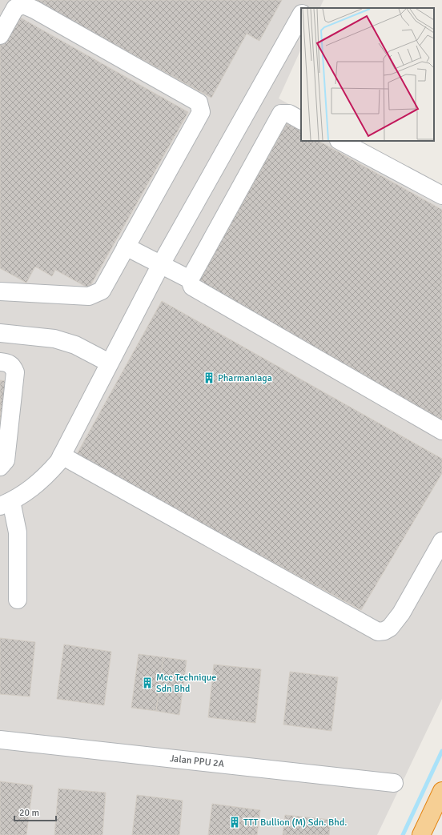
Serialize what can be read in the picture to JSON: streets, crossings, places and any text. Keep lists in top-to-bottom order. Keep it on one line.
{"streets":{"street":["Jalan PPU 2A"]},"places":{"building":["Pharmaniaga","Mcc Technique Sdn Bhd","TTT Bullion (M) Sdn. Bhd."]},"scale_bar":"20 m"}
